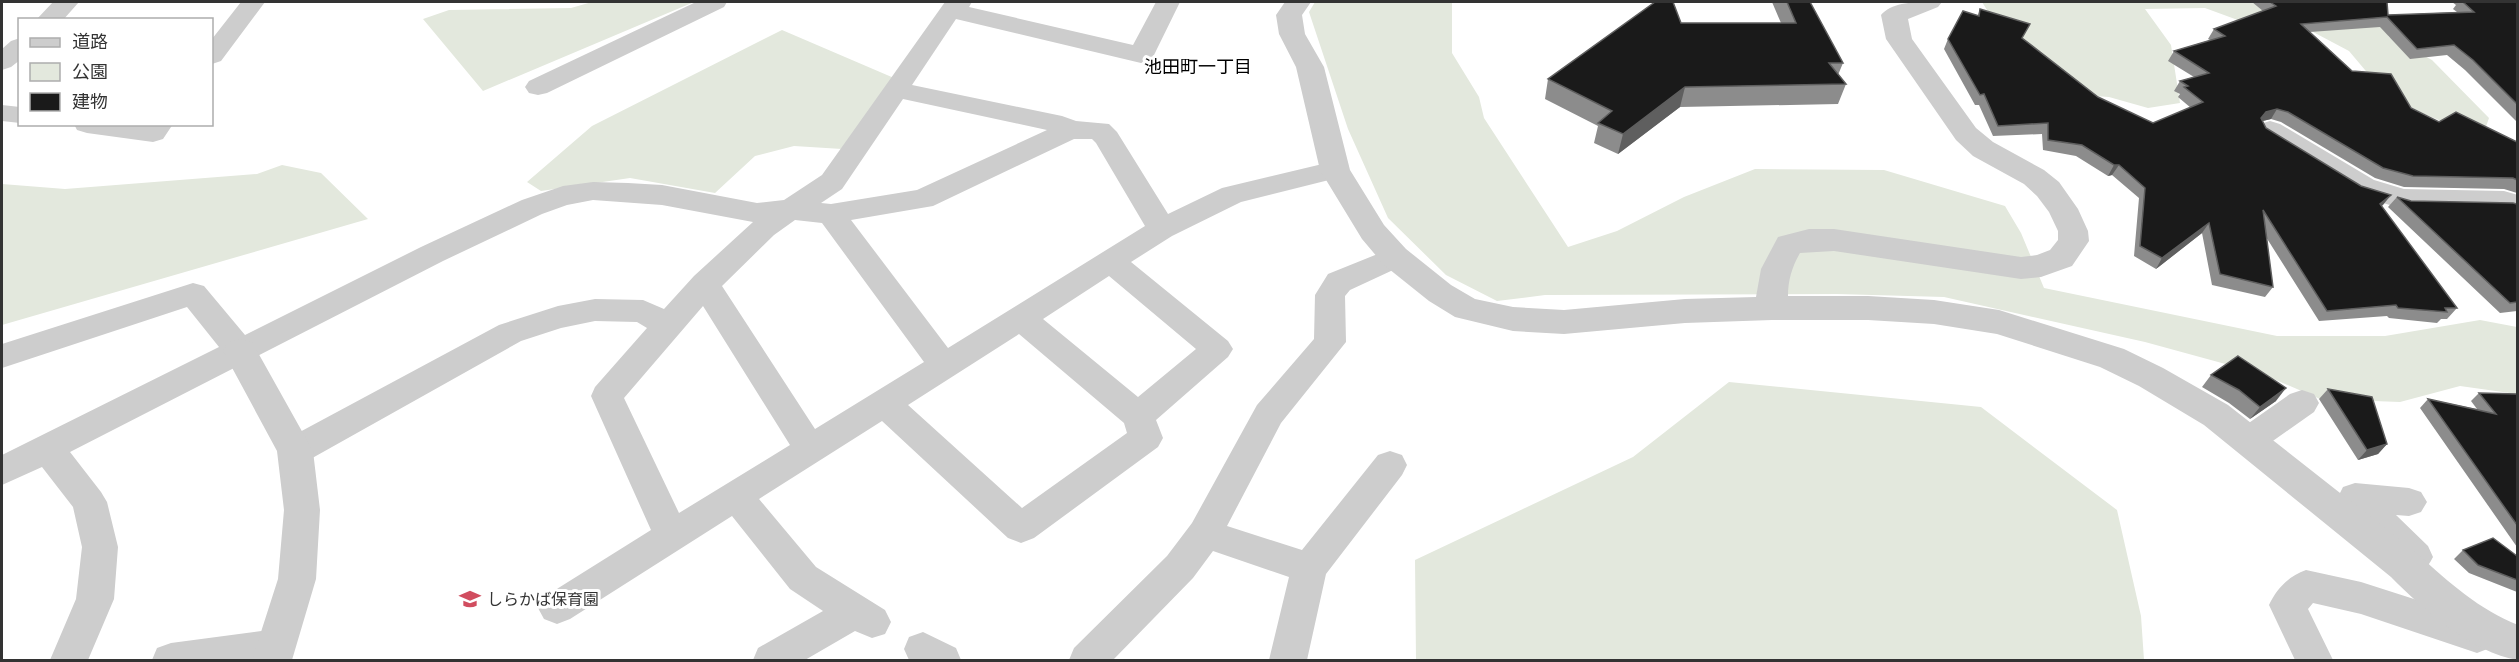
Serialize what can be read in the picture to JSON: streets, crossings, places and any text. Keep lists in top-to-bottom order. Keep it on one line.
{"districts":["池田町一丁目"],"places":{"school or university":["しらかば保育園"]},"legend":["道路","公園","建物"]}
